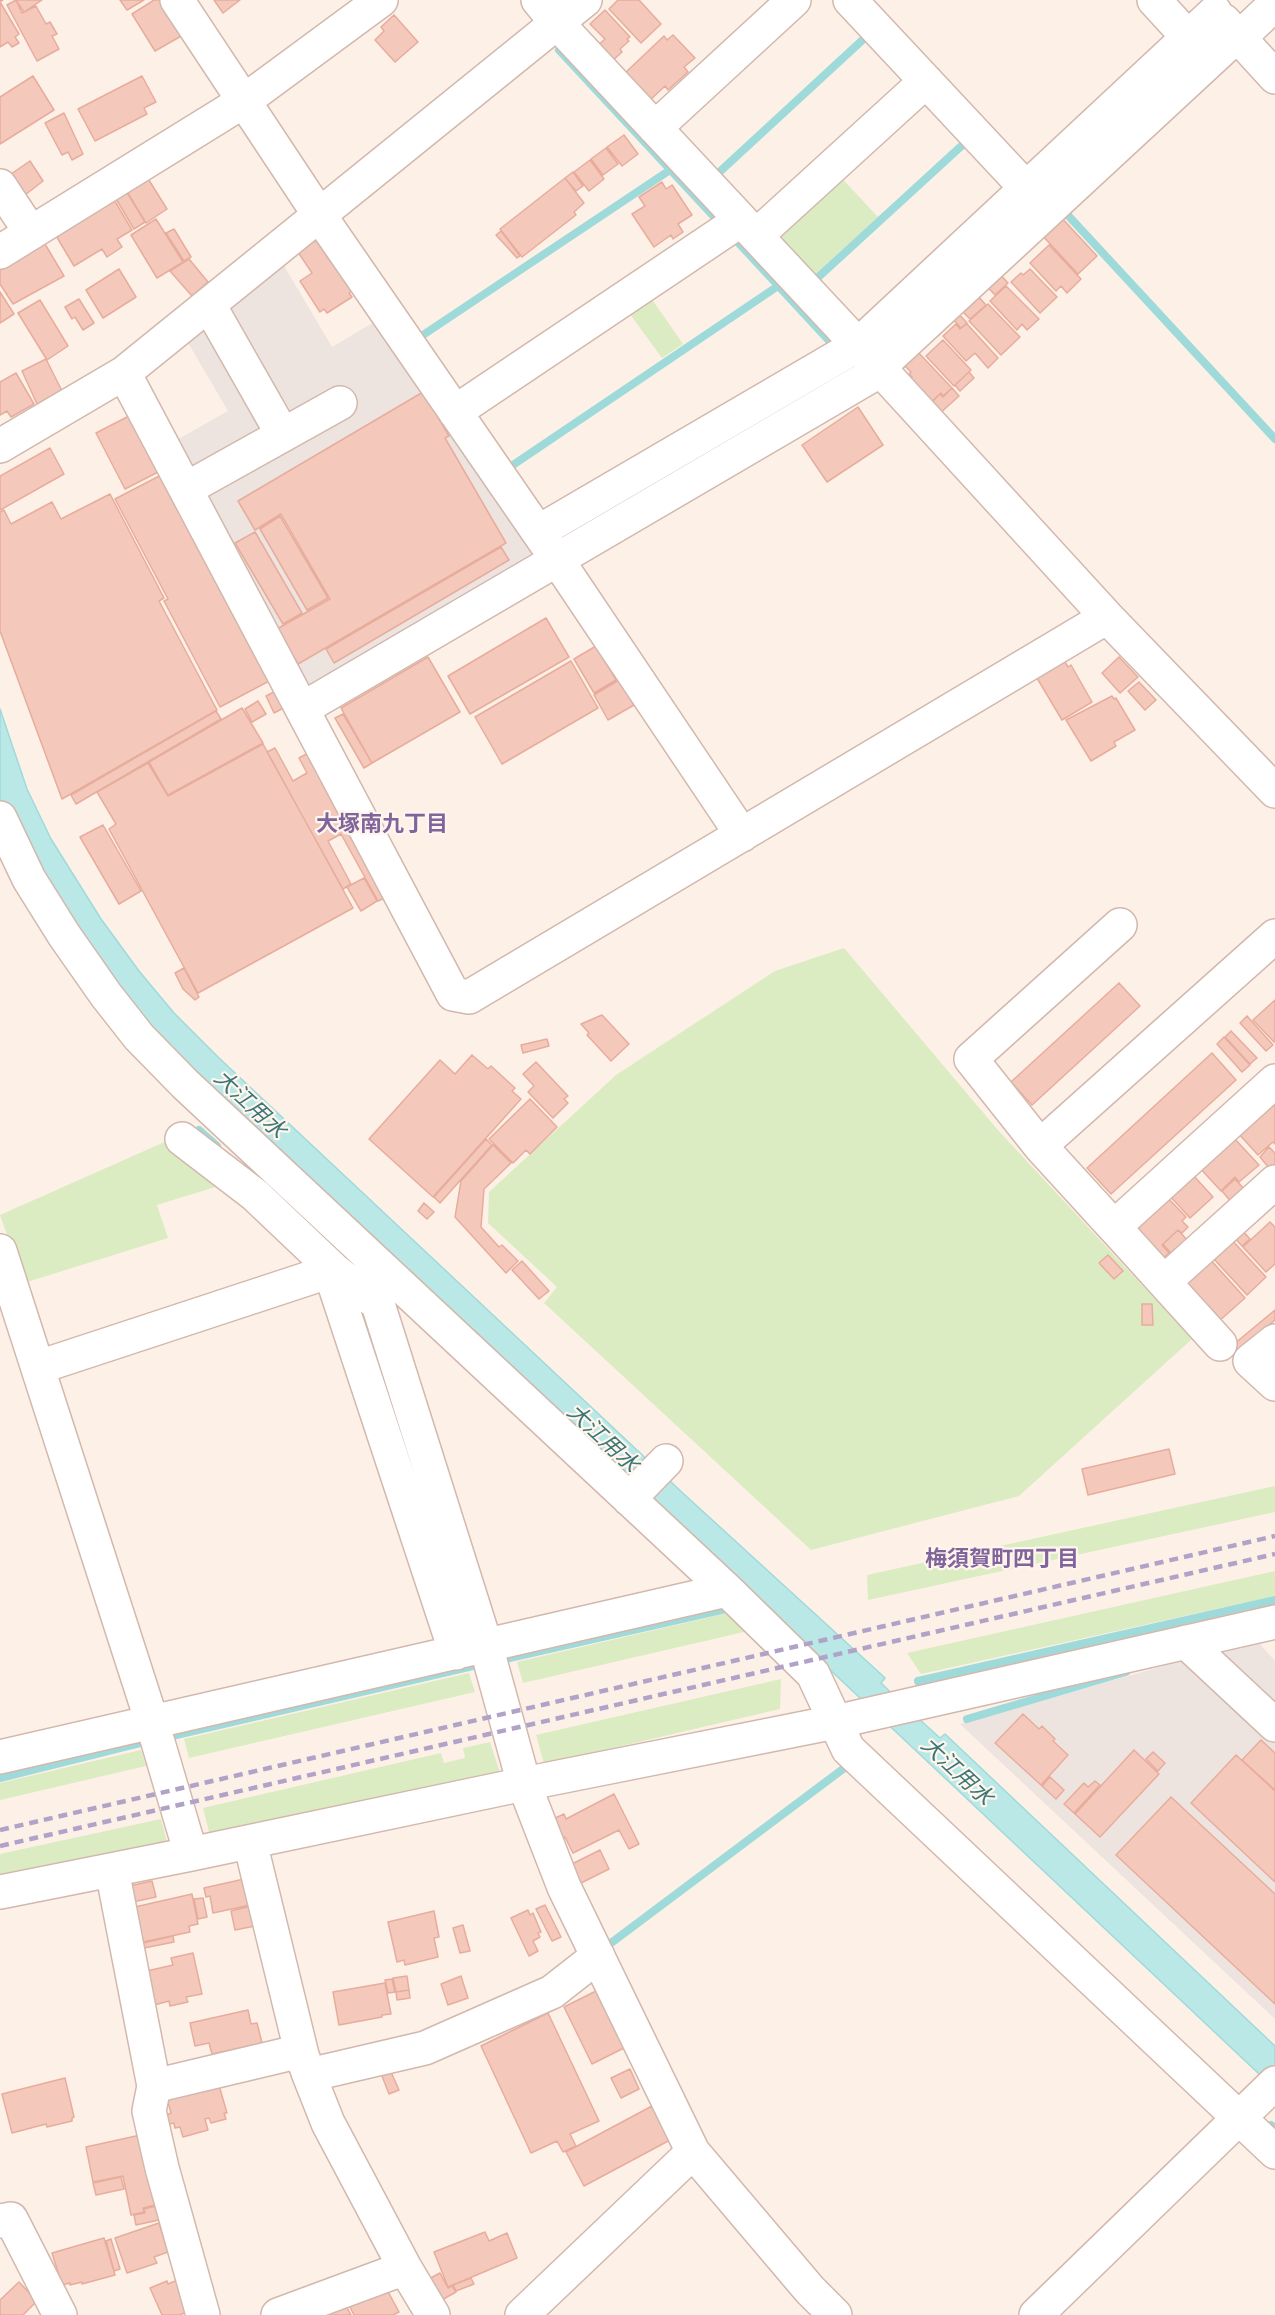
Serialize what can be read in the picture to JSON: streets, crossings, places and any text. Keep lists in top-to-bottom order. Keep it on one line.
{"districts":["大塚南九丁目","梅須賀町四丁目"],"water":["大江用水"]}
